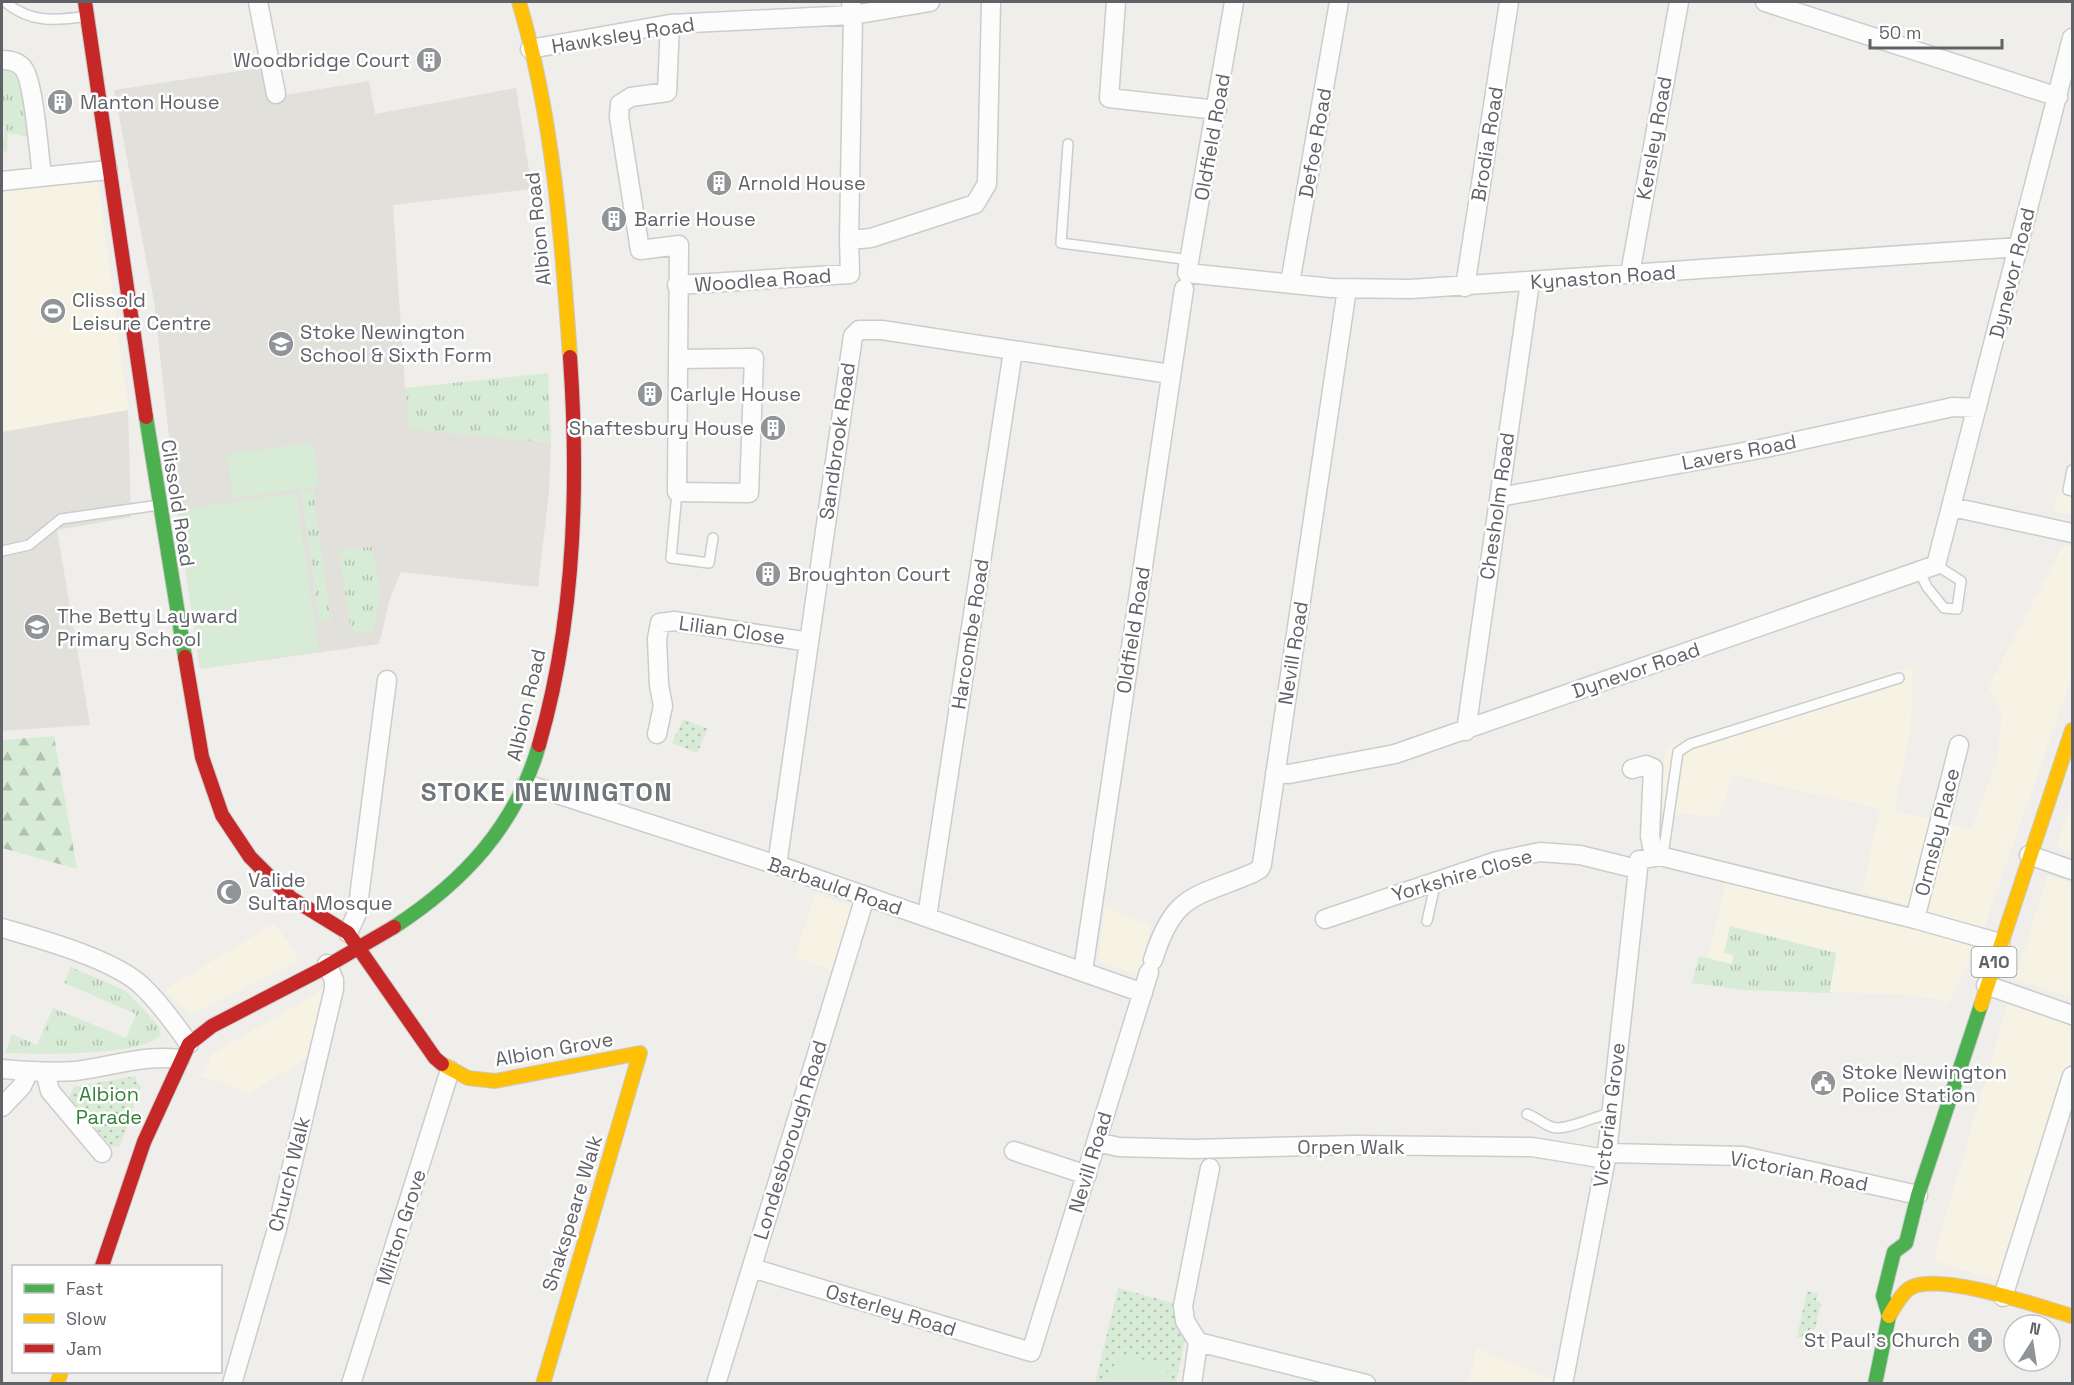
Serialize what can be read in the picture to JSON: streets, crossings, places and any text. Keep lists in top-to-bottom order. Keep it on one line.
{"streets":{"main road":["Albion Road","Clissold Road","A10","Albion Grove","Shakspeare Walk"],"street":["Hawksley Road","Oldfield Road","Kersley Road","Defoe Road","Brodia Road","Dynevor Road","Kynaston Road","Woodlea Road","Sandbrook Road","Lavers Road","Chesholm Road","Lilian Close","Harcombe Road","Nevill Road","Ormsby Place","Yorkshire Close","Barbauld Road","Victorian Grove","Londesborough Road","Orpen Walk","Victorian Road","Church Walk","Milton Grove","Osterley Road"]},"crossings":[["Hawksley Road","Albion Road"],["Hawksley Road","Woodlea Road"],["Oldfield Road","Kynaston Road"],["Oldfield Road","Sandbrook Road"],["Oldfield Road","Barbauld Road"],["Kersley Road","Kynaston Road"],["Defoe Road","Kynaston Road"],["Brodia Road","Kynaston Road"],["Albion Road","Clissold Road"],["Albion Road","Barbauld Road"],["Albion Road","Albion Grove"],["Albion Road","Church Walk"],["Dynevor Road","Kynaston Road"],["Dynevor Road","Lavers Road"],["Dynevor Road","Chesholm Road"],["Dynevor Road","Nevill Road"],["Kynaston Road","Chesholm Road"],["Kynaston Road","Nevill Road"],["Sandbrook Road","Lilian Close"],["Sandbrook Road","Harcombe Road"],["Sandbrook Road","Barbauld Road"],["Lavers Road","Chesholm Road"],["Clissold Road","Albion Grove"],["Harcombe Road","Barbauld Road"],["Nevill Road","Barbauld Road"],["Nevill Road","Orpen Walk"],["Nevill Road","Osterley Road"],["Yorkshire Close","Victorian Grove"],["Barbauld Road","Londesborough Road"],["A10","Victorian Road"],["Albion Grove","Shakspeare Walk"],["Albion Grove","Milton Grove"],["Victorian Grove","Orpen Walk"],["Victorian Grove","Victorian Road"],["Londesborough Road","Osterley Road"],["Orpen Walk","Victorian Road"]],"districts":["STOKE NEWINGTON"],"parks":["Albion Parade"],"places":{"building":["Woodbridge Court","Manton House","Arnold House","Barrie House","Carlyle House","Shaftesbury House","Broughton Court"],"sports":["Clissold Leisure Centre"],"school or university":["Stoke Newington School & Sixth Form","The Betty Layward Primary School"],"mosque":["Valide Sultan Mosque"],"public building":["Stoke Newington Police Station"],"church":["St Paul's Church"]},"legend":["Fast","Slow","Jam"],"scale_bar":"50 m","north":"top"}
